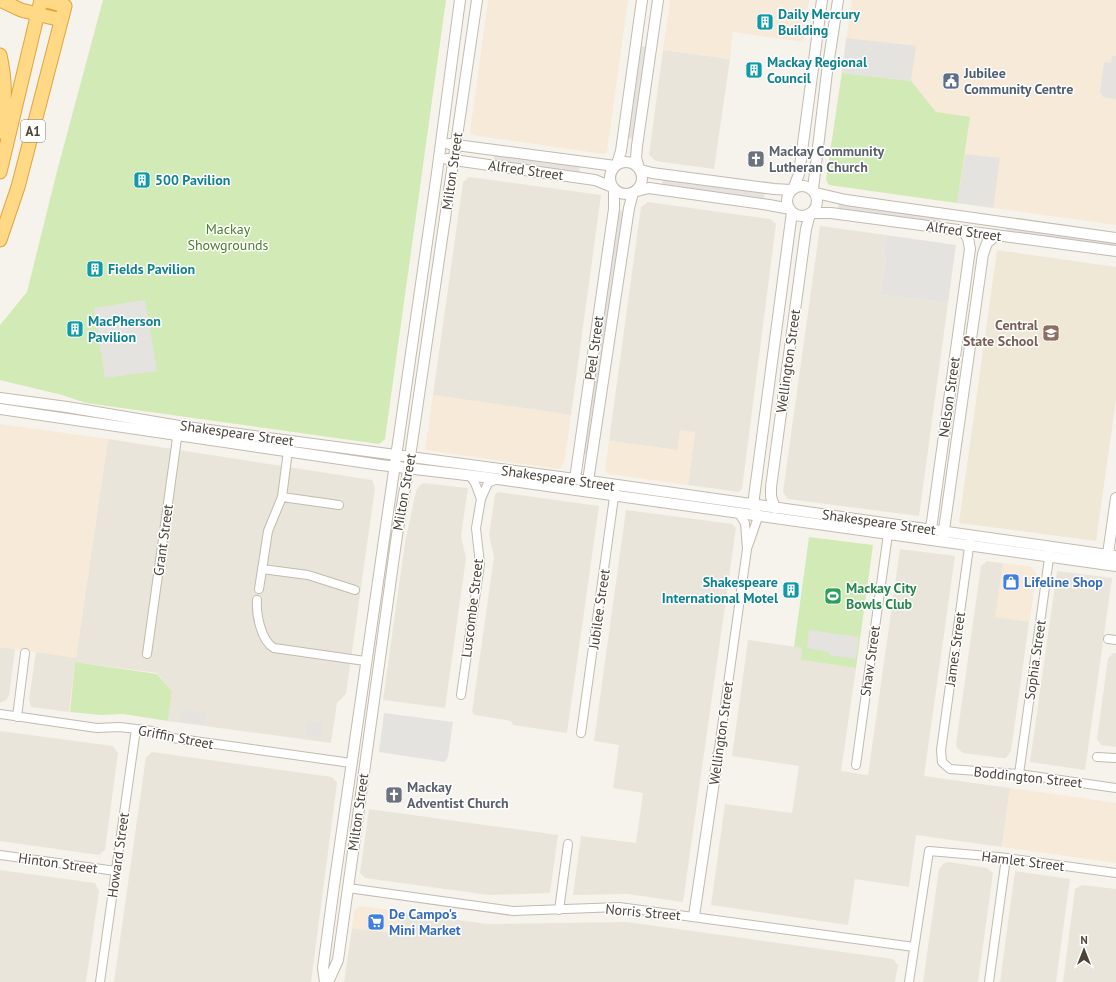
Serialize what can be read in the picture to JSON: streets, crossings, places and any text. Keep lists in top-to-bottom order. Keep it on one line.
{"streets":{"highway":["A1"],"street":["Alfred Street","Milton Street","Peel Street","Wellington Street","Nelson Street","Shakespeare Street","Grant Street","Luscombe Street","Jubilee Street","James Street","Sophia Street","Shaw Street","Griffin Street","Boddington Street","Howard Street","Hamlet Street","Hinton Street","Norris Street"]},"crossings":[["Alfred Street","Milton Street"],["Alfred Street","Peel Street"],["Alfred Street","Wellington Street"],["Alfred Street","Nelson Street"],["Milton Street","Shakespeare Street"],["Milton Street","Griffin Street"],["Milton Street","Norris Street"],["Peel Street","Shakespeare Street"],["Wellington Street","Shakespeare Street"],["Wellington Street","Norris Street"],["Nelson Street","Shakespeare Street"],["Shakespeare Street","Grant Street"],["Shakespeare Street","Luscombe Street"],["Shakespeare Street","Jubilee Street"],["Shakespeare Street","James Street"],["Shakespeare Street","Sophia Street"],["Shakespeare Street","Shaw Street"],["James Street","Boddington Street"],["Sophia Street","Boddington Street"],["Griffin Street","Howard Street"],["Howard Street","Hinton Street"],["Hamlet Street","Norris Street"]],"parks":["Mackay Showgrounds"],"places":{"building":["Daily Mercury Building","Mackay Regional Council","500 Pavilion","Fields Pavilion","MacPherson Pavilion","Shakespeare International Motel"],"public building":["Jubilee Community Centre"],"church":["Mackay Community Lutheran Church","Mackay Adventist Church"],"school or university":["Central State School"],"shop":["Lifeline Shop"],"sports":["Mackay City Bowls Club"],"supermarket":["De Campo's Mini Market"]},"north":"top"}
